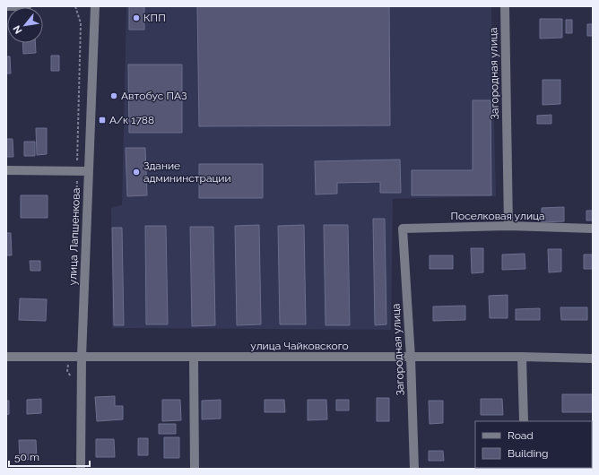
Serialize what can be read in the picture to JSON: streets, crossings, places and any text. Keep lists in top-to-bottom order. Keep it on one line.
{"streets":{"street":["Загородная улица","Поселковая улица","улица Лапшенкова","улица Чайковского"]},"crossings":[["Загородная улица","Поселковая улица"],["Загородная улица","улица Чайковского"],["улица Лапшенкова","улица Чайковского"]],"places":{"other":["КПП","Автобус ПАЗ","Здание админинстрации"],"transit":["А/к 1788"]},"legend":["Road","Building"],"scale_bar":"50 m","north":"bottom left"}
